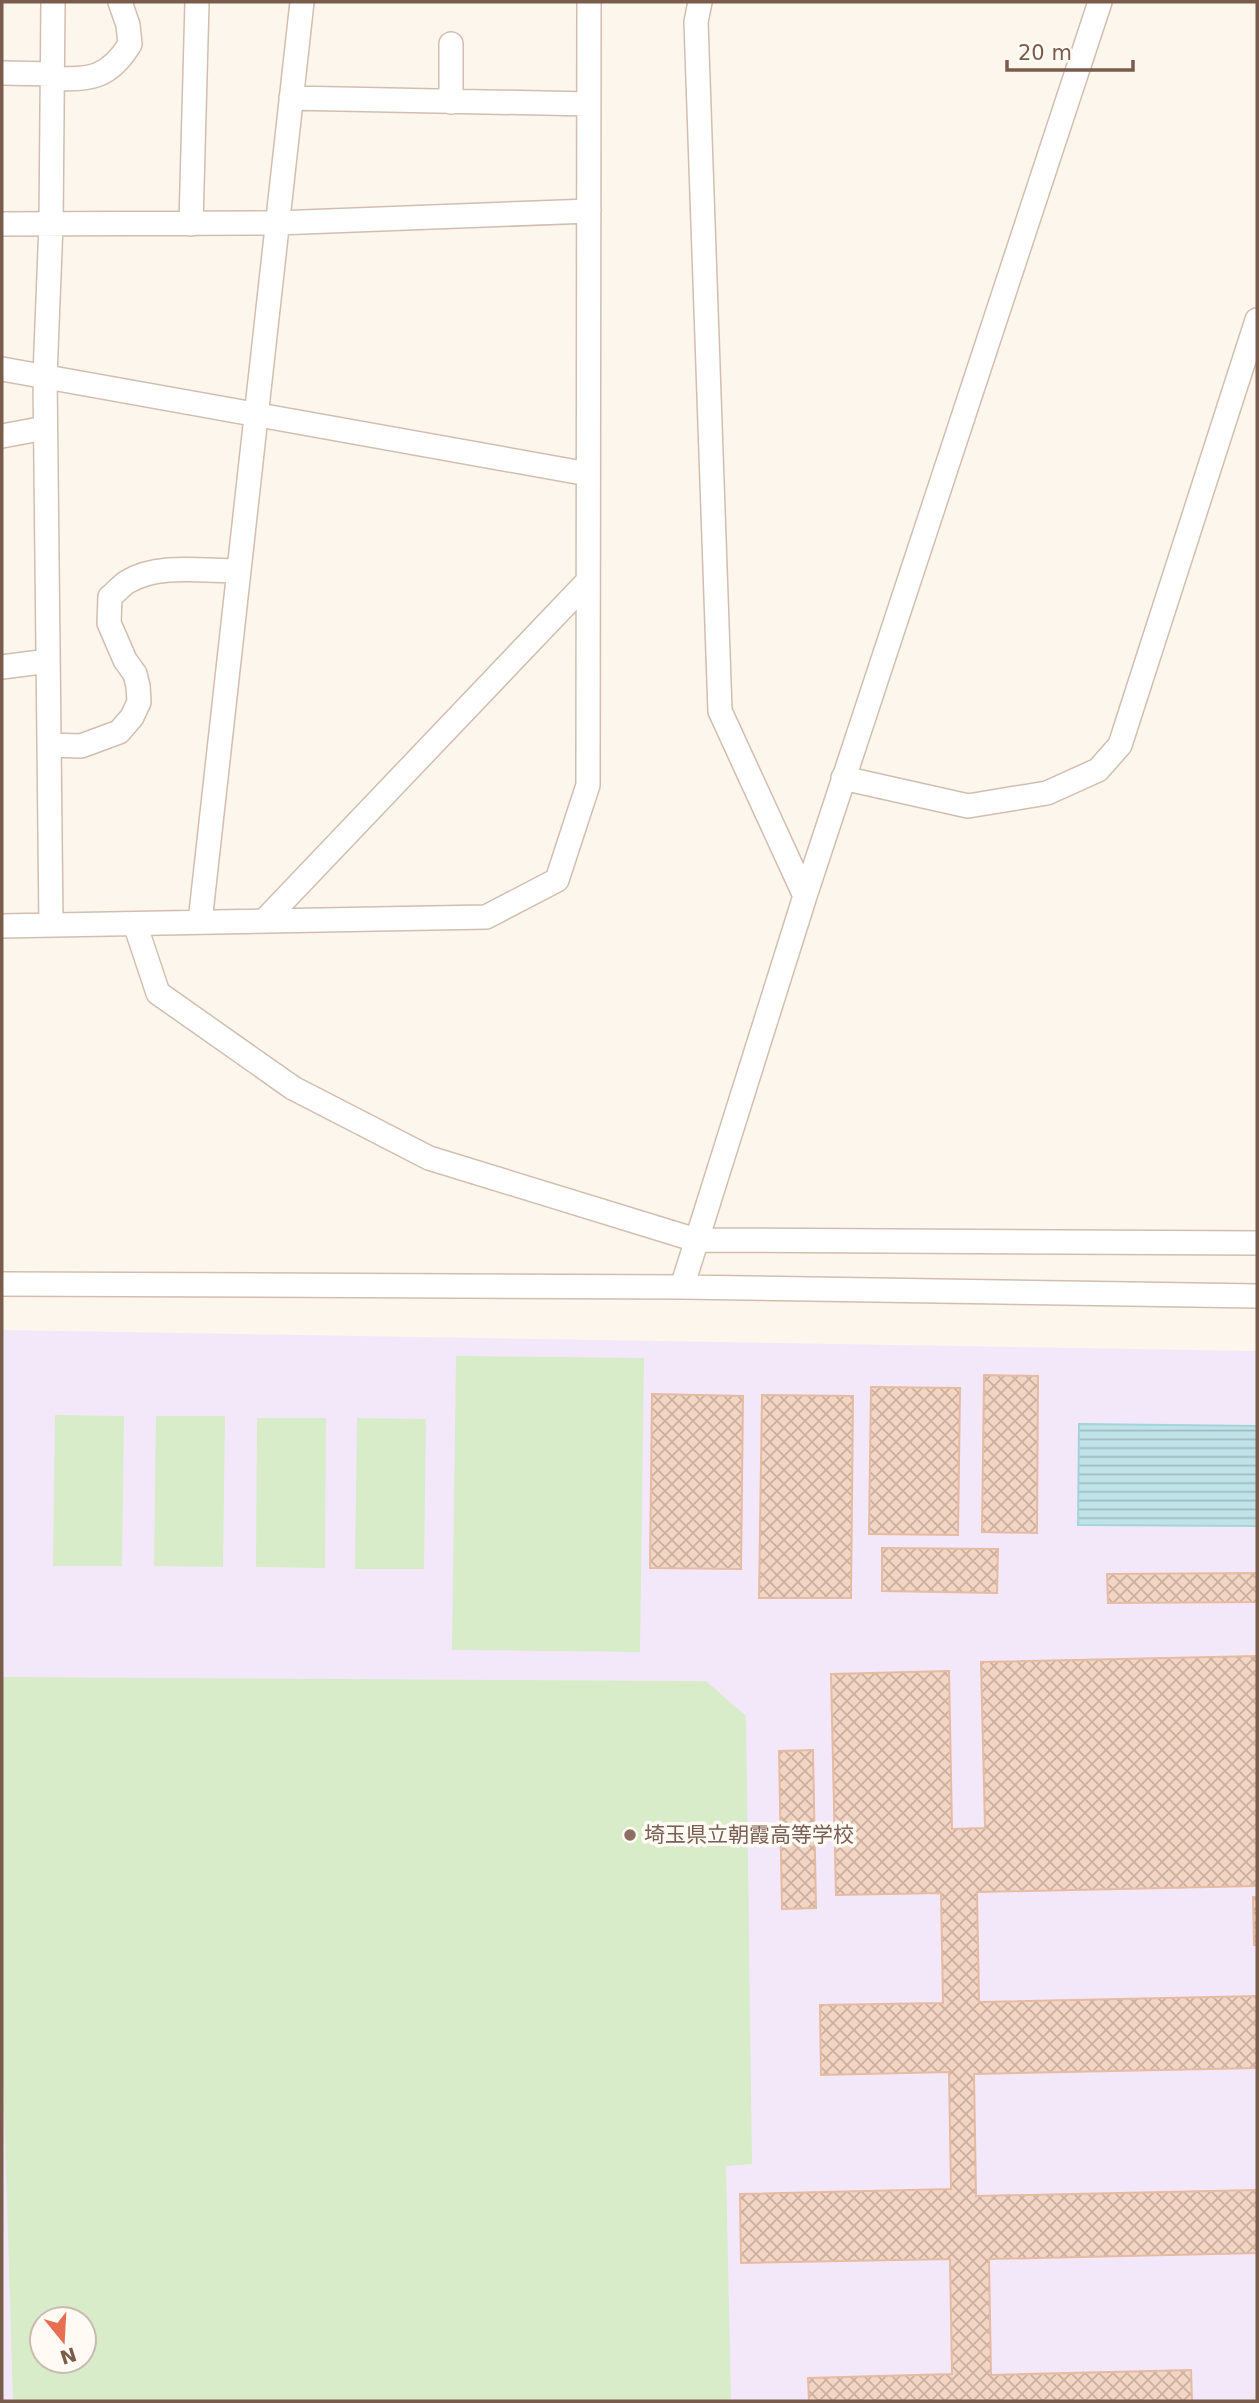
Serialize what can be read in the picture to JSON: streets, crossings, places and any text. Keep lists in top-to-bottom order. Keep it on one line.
{"places":["埼玉県立朝霞高等学校"],"scale_bar":"20 m","north":"bottom"}
